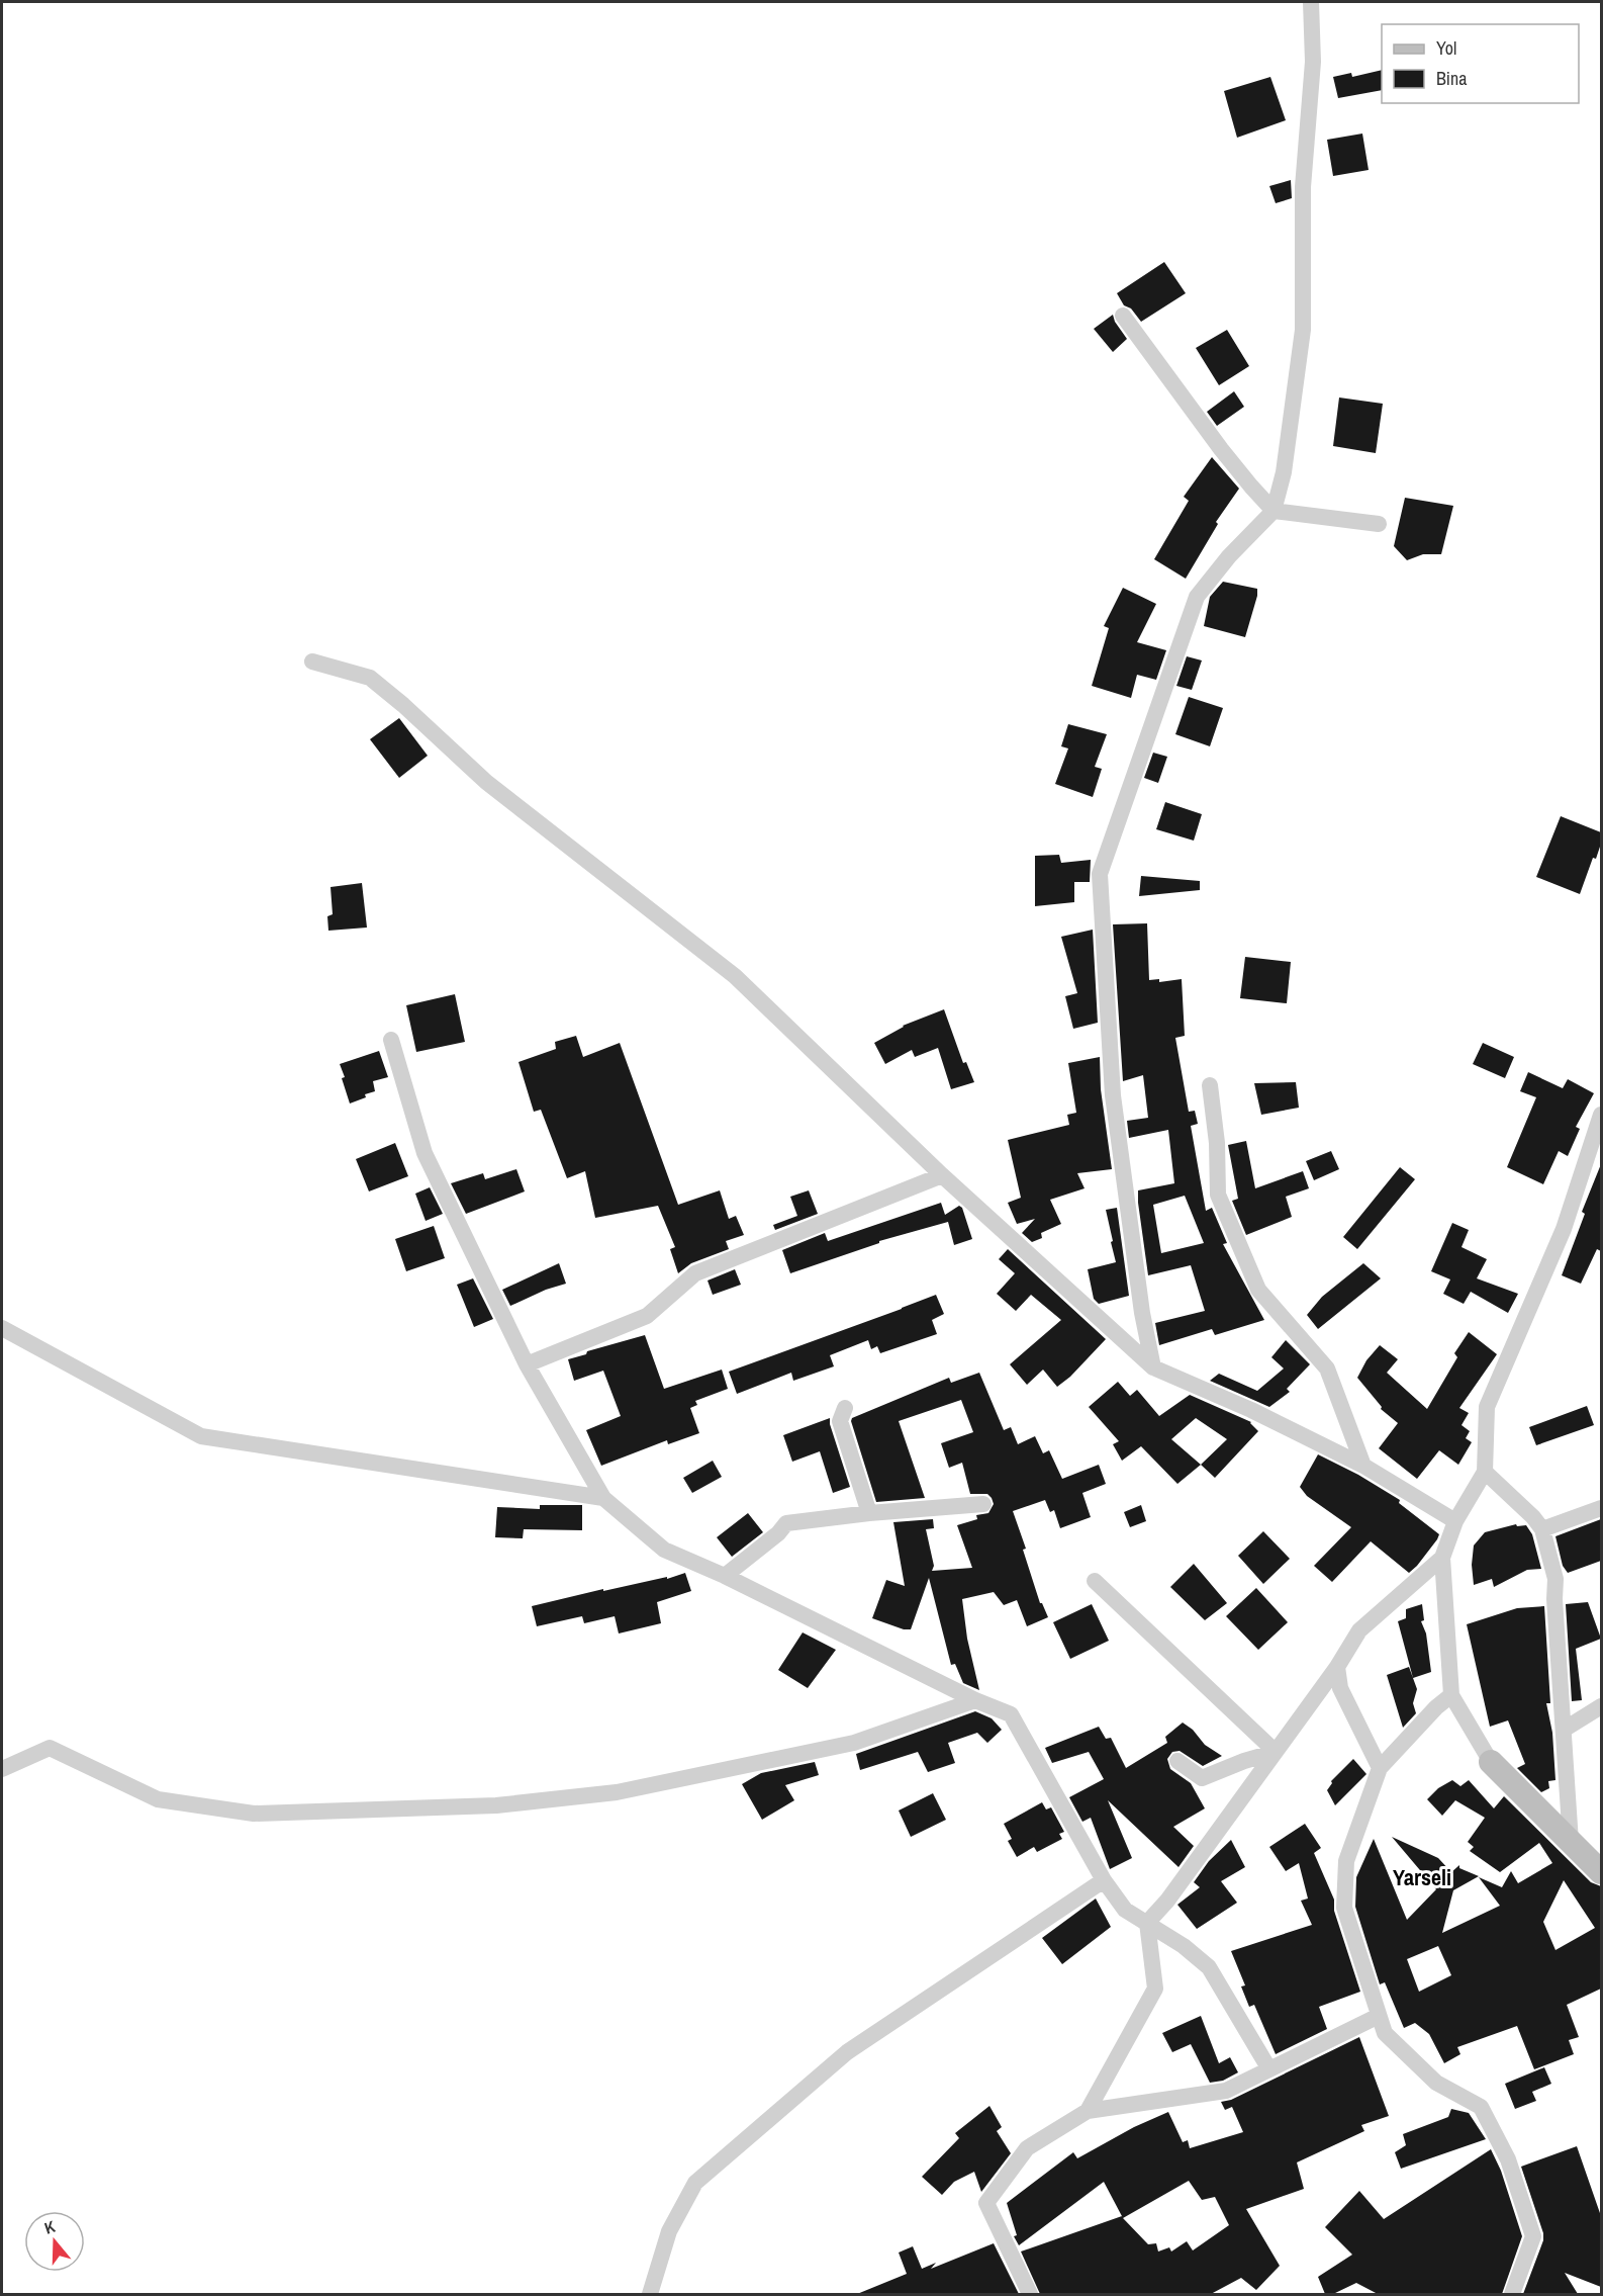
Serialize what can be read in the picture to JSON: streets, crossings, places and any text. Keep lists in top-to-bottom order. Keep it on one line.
{"districts":["Yarseli"],"legend":["Yol","Bina"],"north":"top"}
